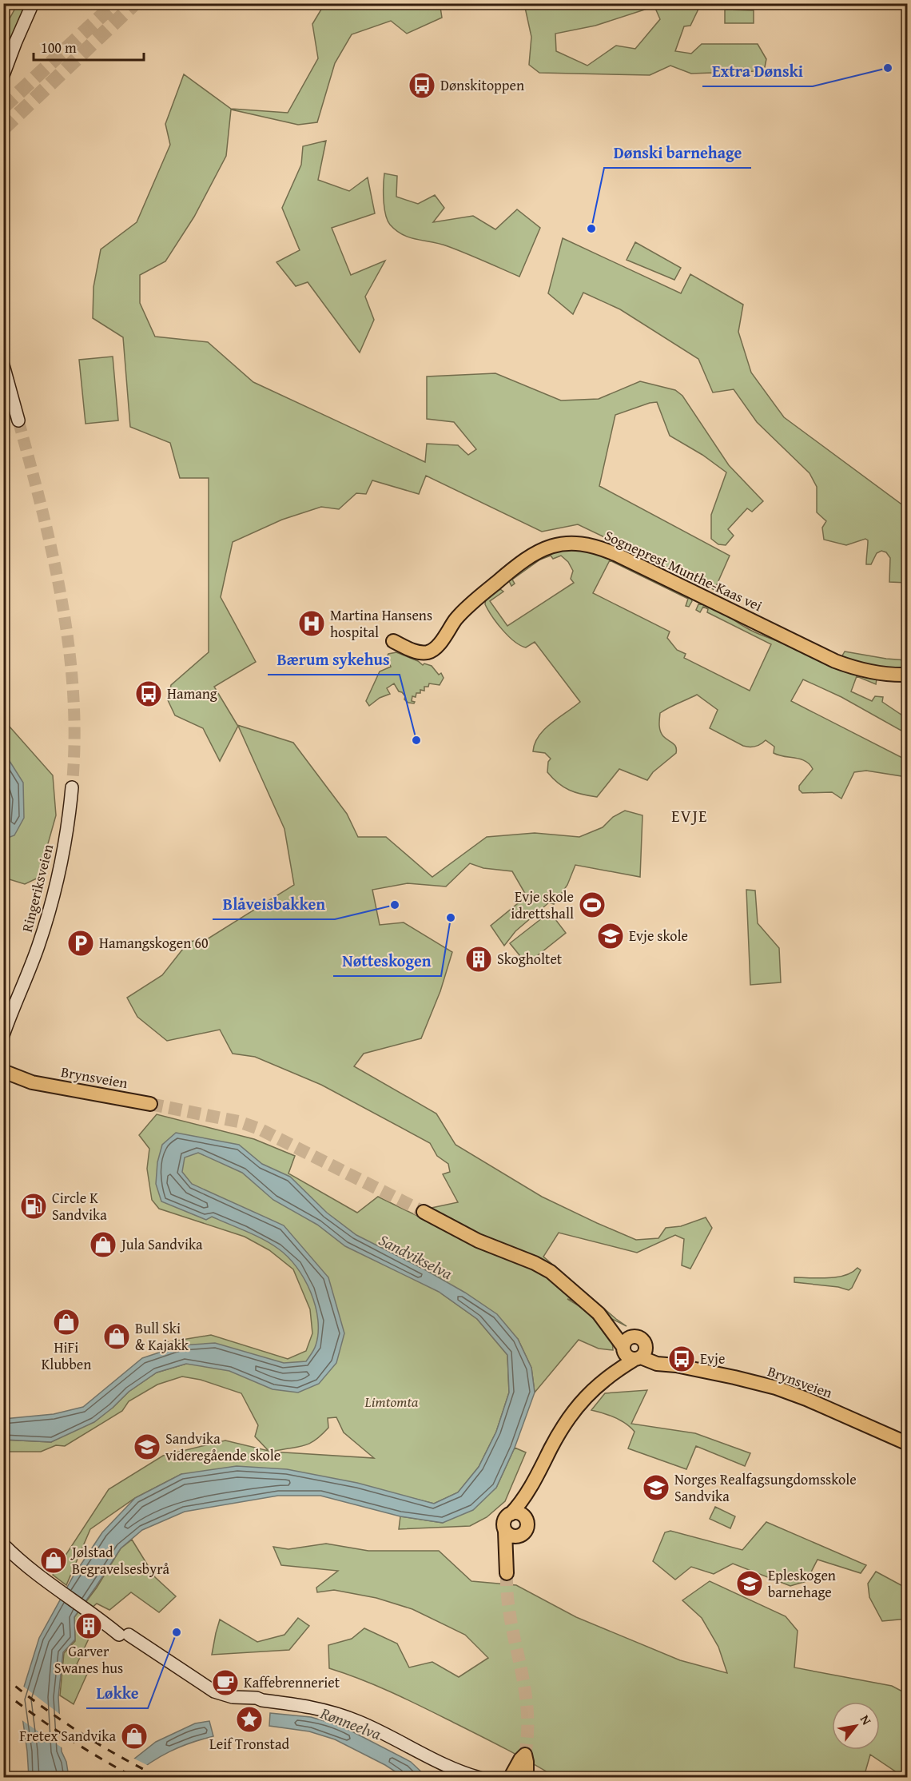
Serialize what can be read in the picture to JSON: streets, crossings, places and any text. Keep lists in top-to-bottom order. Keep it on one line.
{"streets":{"main road":["Sogneprest Munthe-Kaas vei","Ringeriksveien","Brynsveien"]},"districts":["EVJE"],"water":["Sandvikselva","Rønneelva"],"parks":["Limtomta"],"places":{"other":["Extra Dønski","Dønski barnehage","Bærum sykehus","Blåveisbakken","Nøtteskogen","Løkke"],"bus stop":["Dønskitoppen","Hamang","Evje"],"hospital":["Martina Hansens hospital"],"sports":["Evje skole idrettshall"],"school or university":["Evje skole","Sandvika videregående skole","Norges Realfagsungdomsskole Sandvika","Epleskogen barnehage"],"parking":["Hamangskogen 60"],"building":["Skogholtet","Garver Swanes hus"],"fuel station":["Circle K Sandvika"],"shop":["Jula Sandvika","HiFi Klubben","Bull Ski & Kajakk","Jølstad Begravelsesbyrå","Fretex Sandvika"],"cafe":["Kaffebrenneriet"],"place":["Leif Tronstad"]},"scale_bar":"100 m","north":"top right"}
